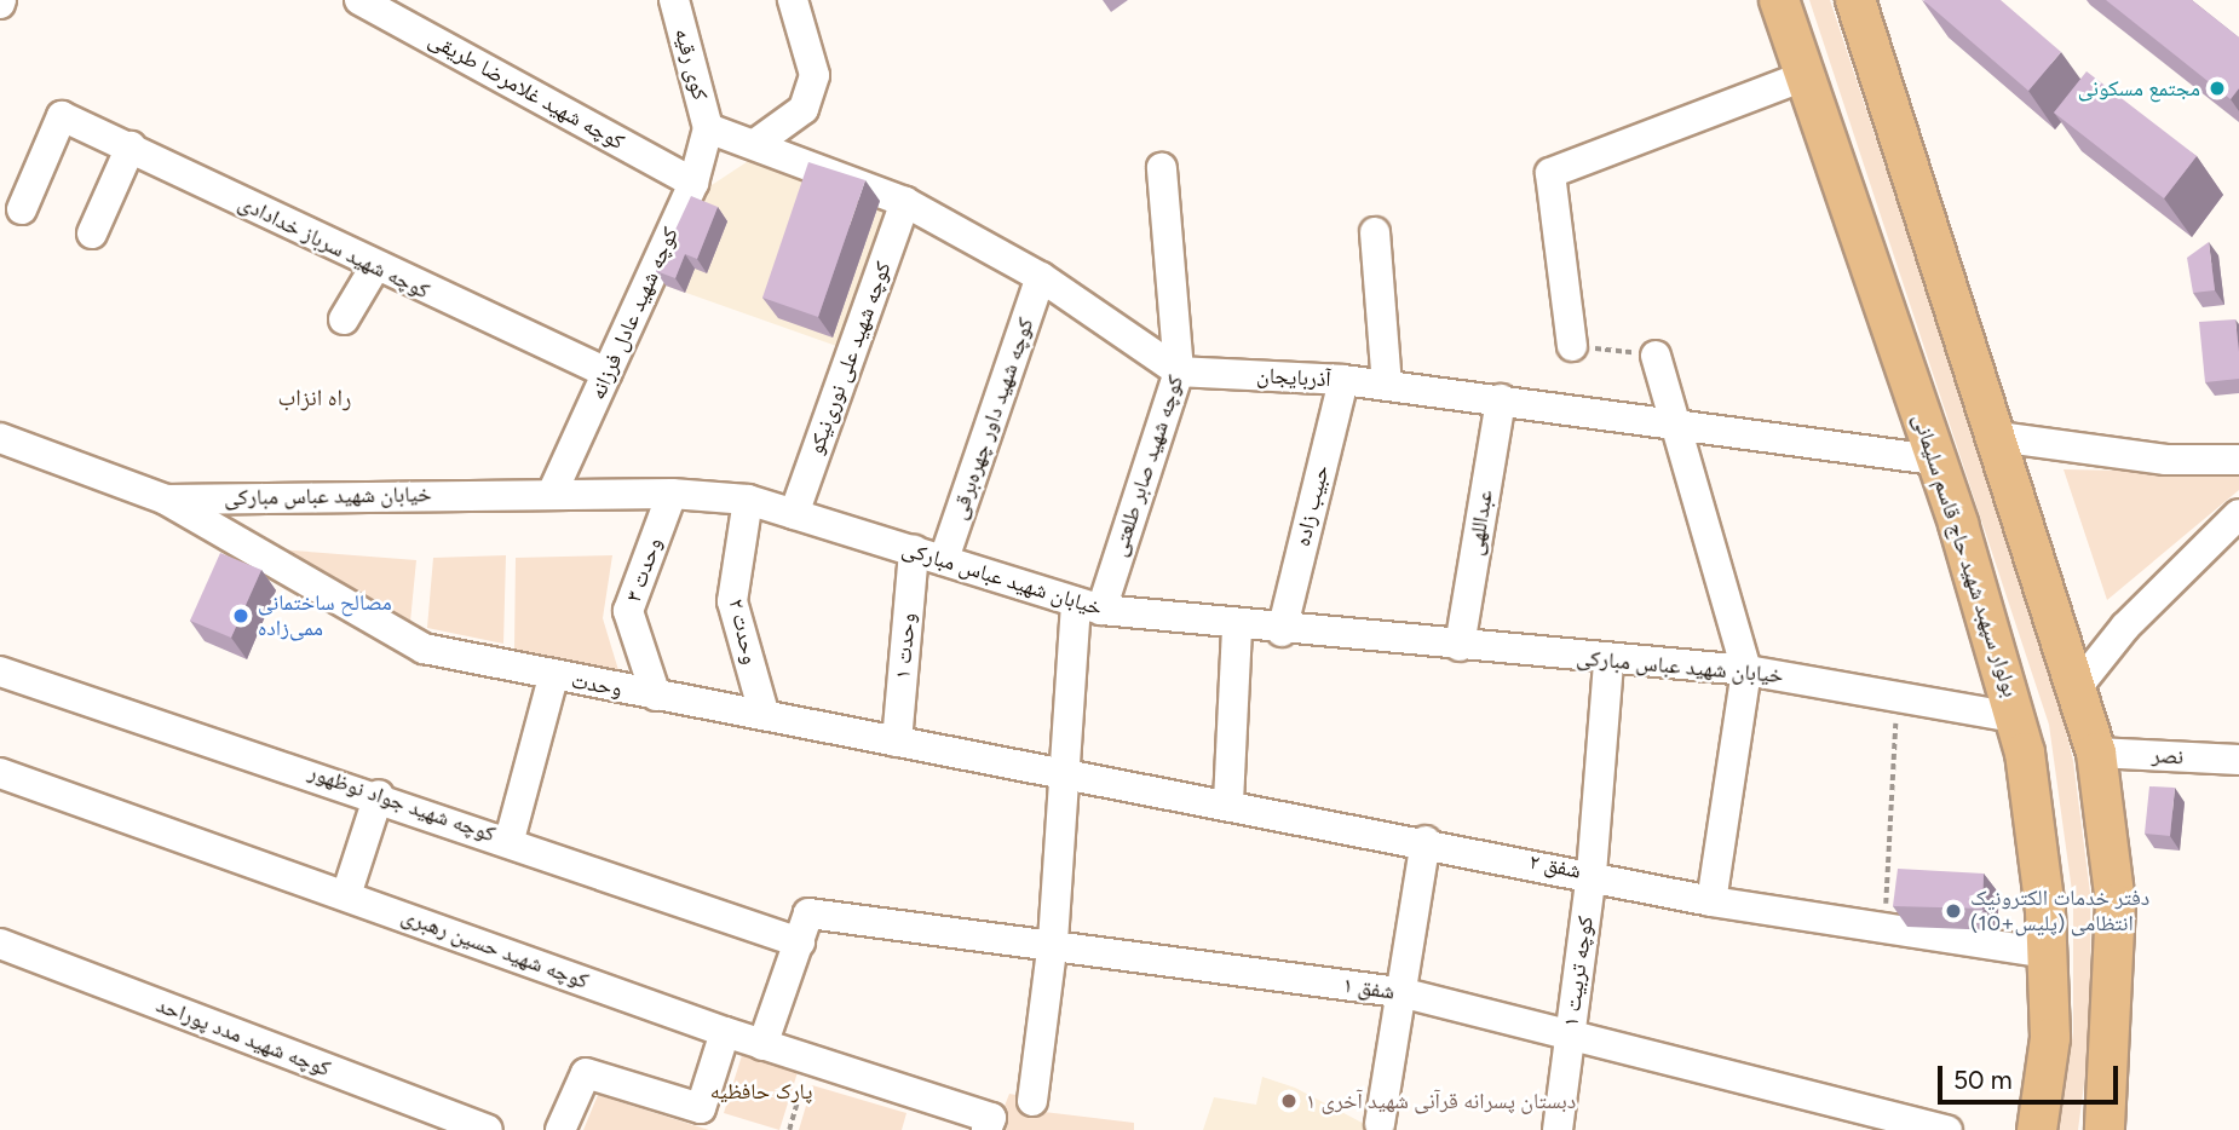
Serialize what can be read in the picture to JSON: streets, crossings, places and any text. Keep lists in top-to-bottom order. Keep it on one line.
{"streets":{"main road":["بولوار سپهبد شهید حاج قاسم سلیمانی"],"street":["کوی رقیه","کوچه شهید غلامرضا طریقی","کوچه شهید سرباز خدادادی","کوچه شهید عادل فرزانه","کوچه شهید علی نوری‌نیکو","آذربایجان","کوچه شهید داور چهره‌برقی","کوچه شهید صابر طلعتی","خیابان شهید عباس مبارکی","حبیب زاده","عبداللهی","وحدت ۳","وحدت ۲","وحدت ۱","وحدت","نصر","کوچه شهید جواد نوظهور","شفق ۲","کوچه شهید حسین رهبری","کوچه تربیت ۱","شفق ۱","کوچه شهید مدد پوراحد"]},"crossings":[["کوی رقیه","کوچه شهید عادل فرزانه"],["کوچه شهید غلامرضا طریقی","کوچه شهید عادل فرزانه"],["کوچه شهید سرباز خدادادی","کوچه شهید عادل فرزانه"],["کوچه شهید عادل فرزانه","خیابان شهید عباس مبارکی"],["کوچه شهید علی نوری‌نیکو","خیابان شهید عباس مبارکی"],["آذربایجان","کوچه شهید صابر طلعتی"],["آذربایجان","حبیب زاده"],["آذربایجان","عبداللهی"],["آذربایجان","بولوار سپهبد شهید حاج قاسم سلیمانی"],["کوچه شهید داور چهره‌برقی","خیابان شهید عباس مبارکی"],["کوچه شهید صابر طلعتی","خیابان شهید عباس مبارکی"],["خیابان شهید عباس مبارکی","حبیب زاده"],["خیابان شهید عباس مبارکی","عبداللهی"],["خیابان شهید عباس مبارکی","بولوار سپهبد شهید حاج قاسم سلیمانی"],["خیابان شهید عباس مبارکی","وحدت ۳"],["خیابان شهید عباس مبارکی","وحدت ۲"],["خیابان شهید عباس مبارکی","وحدت ۱"],["خیابان شهید عباس مبارکی","وحدت"],["خیابان شهید عباس مبارکی","کوچه تربیت ۱"],["بولوار سپهبد شهید حاج قاسم سلیمانی","شفق ۲"],["وحدت ۳","وحدت"],["وحدت ۲","وحدت"],["وحدت ۱","وحدت"],["وحدت","شفق ۲"],["کوچه شهید جواد نوظهور","شفق ۱"],["شفق ۲","کوچه تربیت ۱"],["کوچه تربیت ۱","شفق ۱"]],"districts":["راه انزاب"],"parks":["پارک حافظیه"],"places":["مجتمع مسکونی","مصالح ساختمانی ممی‌زاده","دفتر خدمات الکترونیک انتظامی (پلیس+10)","دبستان پسرانه قرآنی شهید آخری ۱"],"scale_bar":"50 m"}
